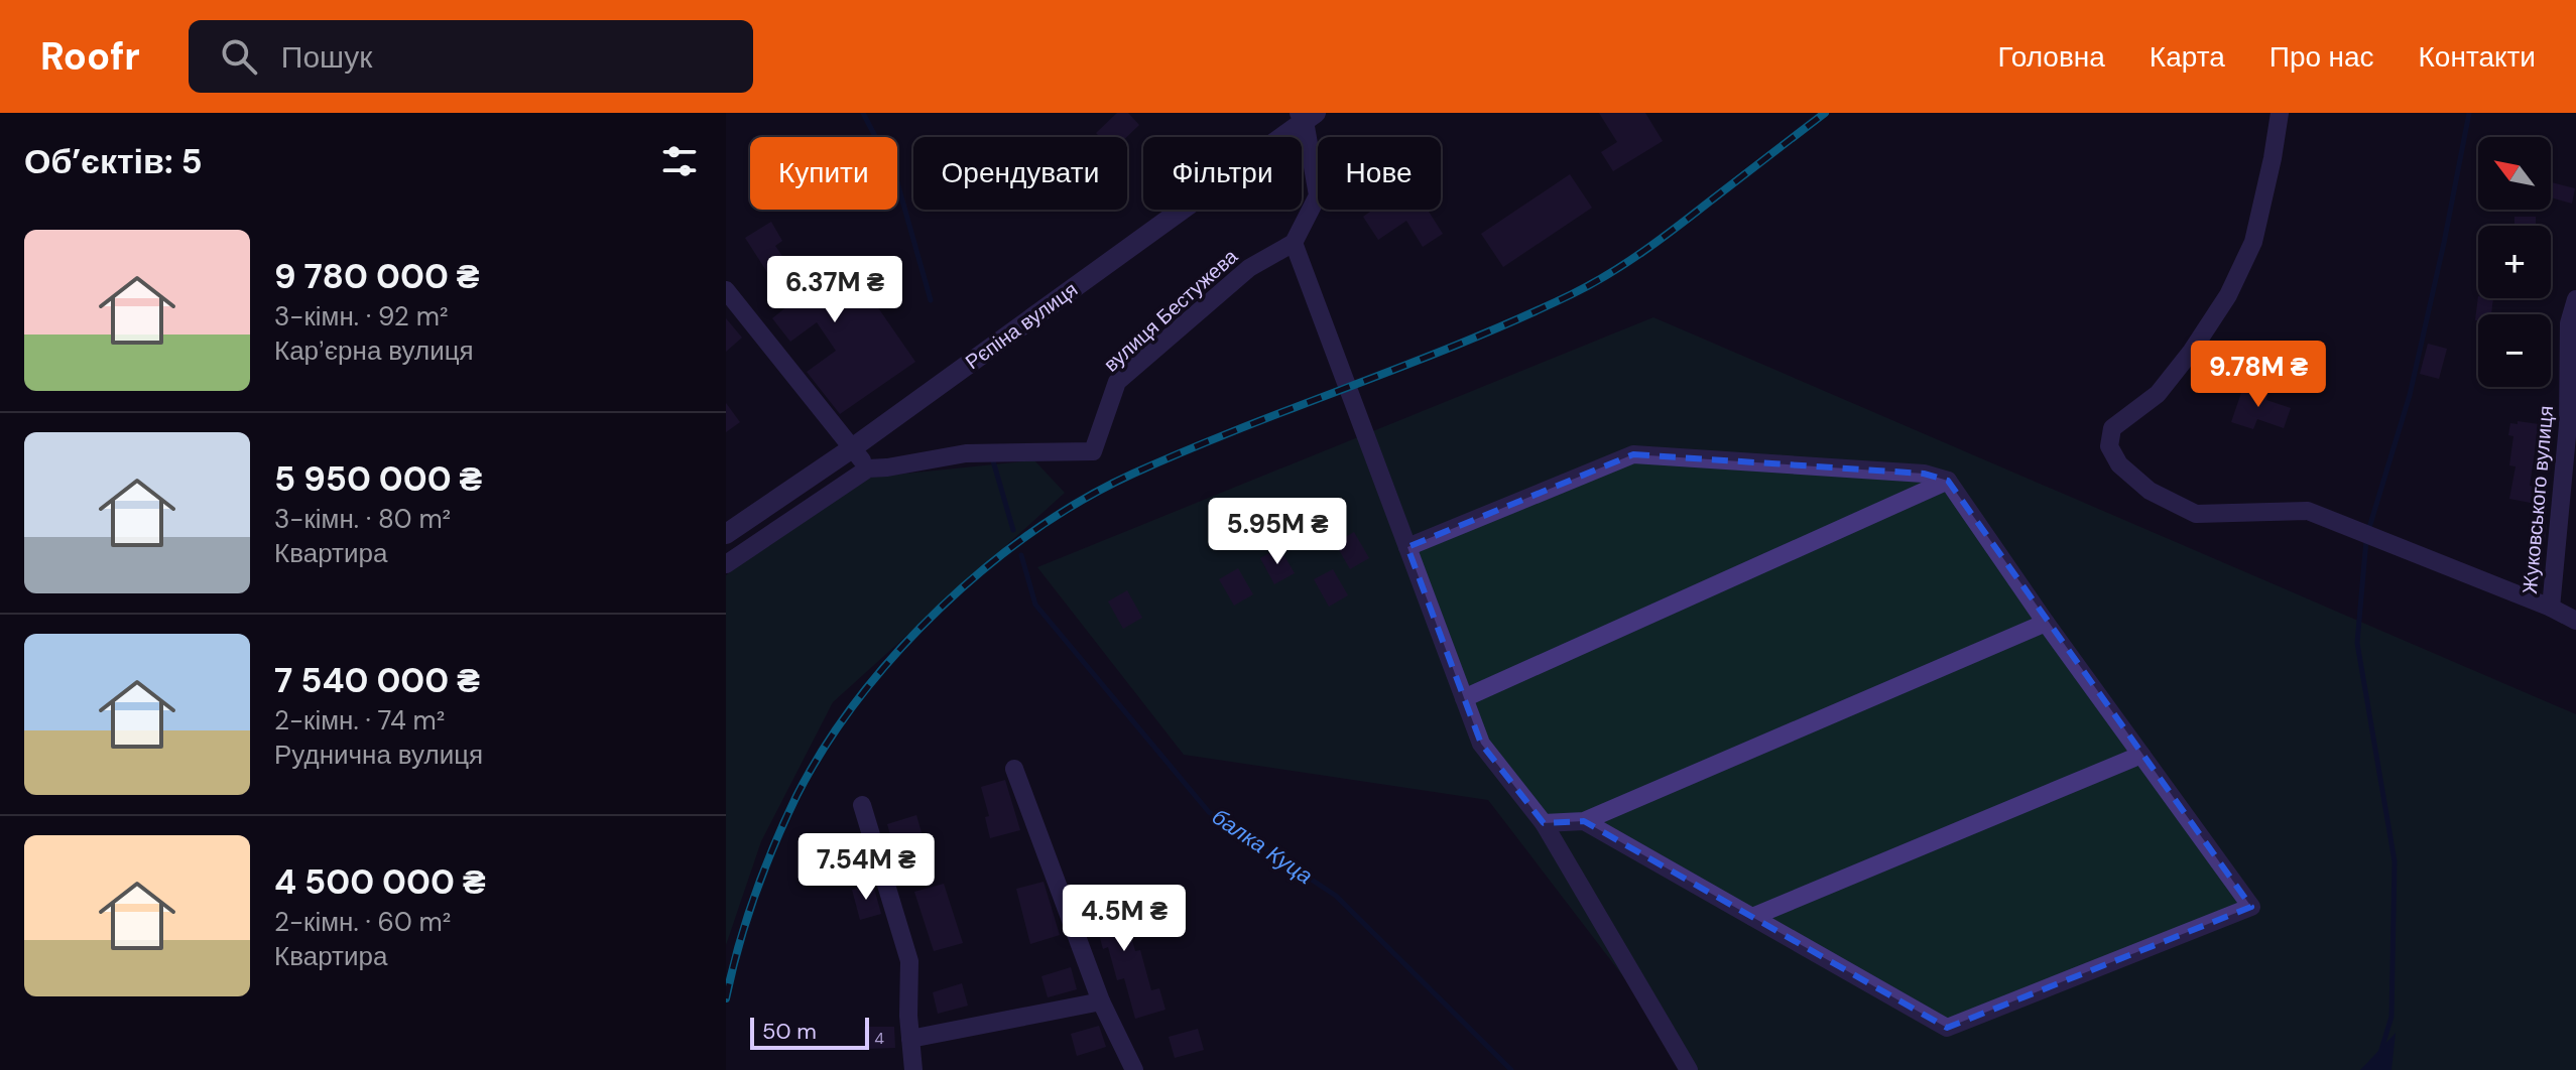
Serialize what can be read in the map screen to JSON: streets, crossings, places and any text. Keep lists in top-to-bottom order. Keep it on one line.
{"streets":{"street":["вулиця Бестужева","Рєпіна вулиця","Жуковського вулиця"]},"water":["балка Куца"],"house_numbers":["4"],"scale_bar":"50 m","north":"top left","page":{"header":"Roofr","search":"Пошук","nav":["Головна","Карта","Про нас","Контакти"],"heading":"Об’єктів: 5","map_buttons":["+","−"],"chip":["Купити","Орендувати","Фільтри","Нове"],"list":[{"name":"9 780 000 ₴","note":"3-кімн. · 92 m² · Карʼєрна вулиця"},{"name":"5 950 000 ₴","note":"3-кімн. · 80 m² · Квартира"},{"name":"7 540 000 ₴","note":"2-кімн. · 74 m² · Руднична вулиця"},{"name":"4 500 000 ₴","note":"2-кімн. · 60 m² · Квартира"}],"price":["6.37M ₴","9.78M ₴","5.95M ₴","7.54M ₴","4.5M ₴"],"scale":"50 m"}}
